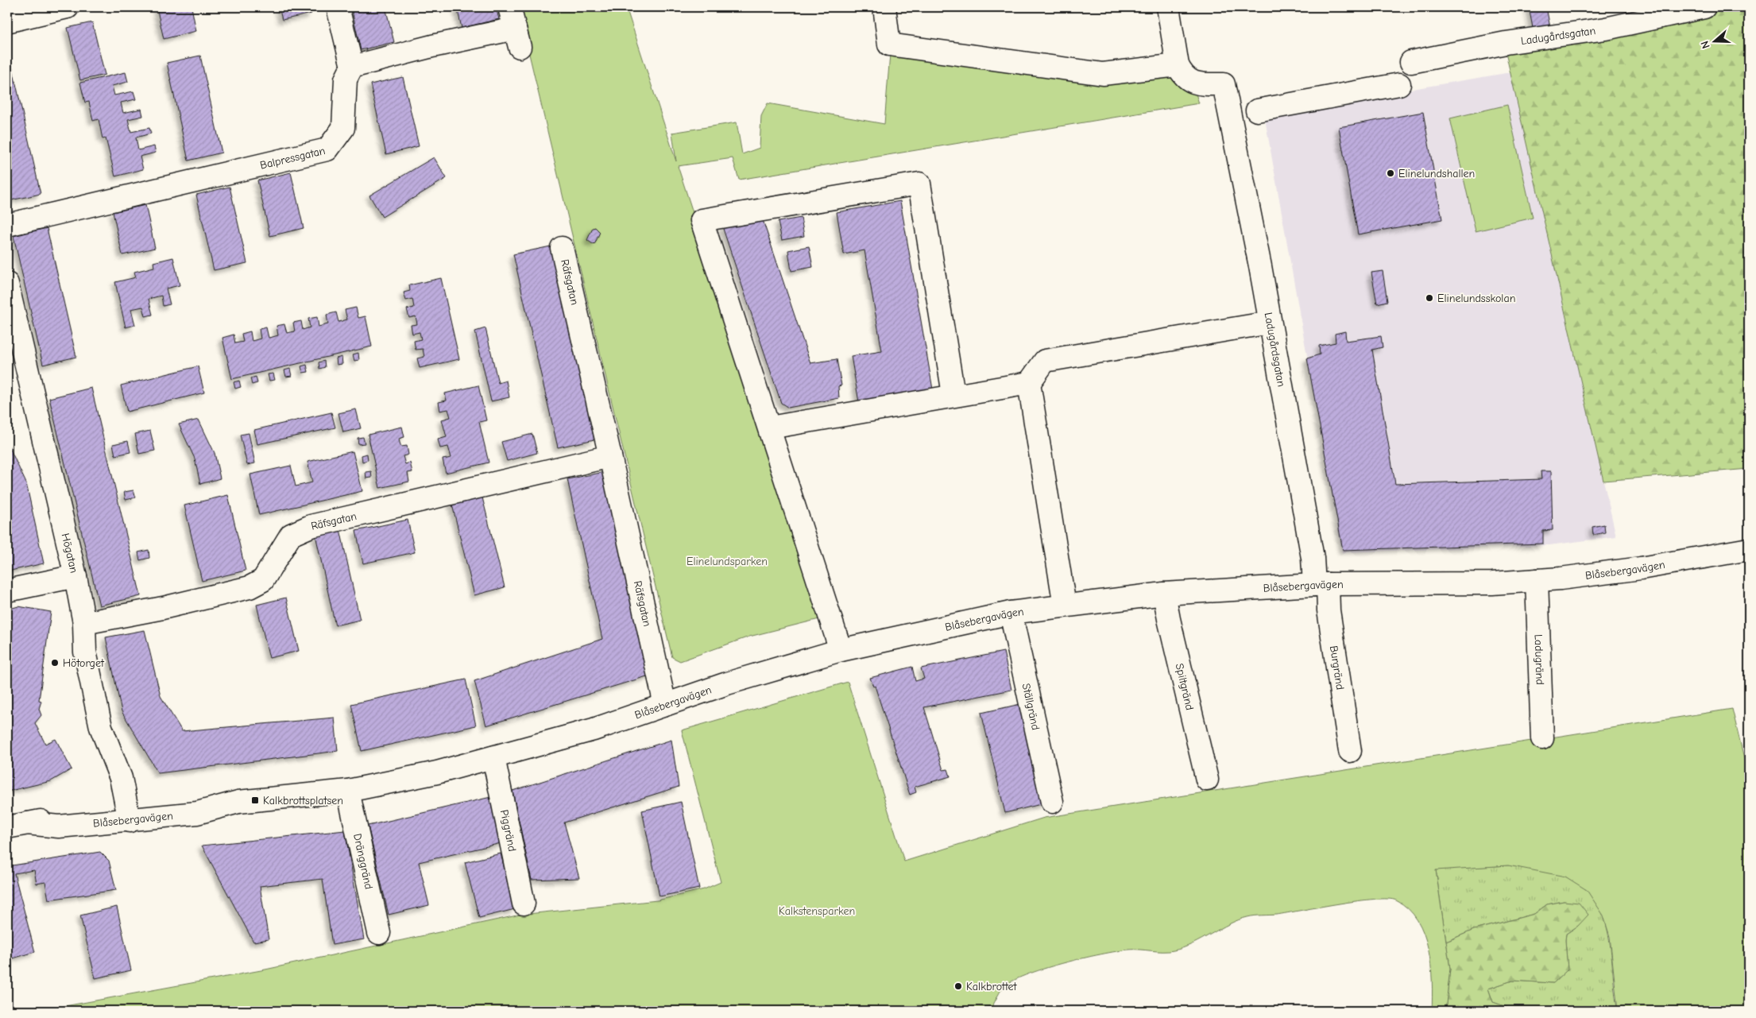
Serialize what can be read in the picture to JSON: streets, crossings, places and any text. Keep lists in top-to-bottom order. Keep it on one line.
{"streets":{"street":["Ladugårdsgatan","Balpressgatan","Räfsgatan","Högatan","Blåsebergavägen","Ladugränd","Burgränd","Spiltgränd","Ställgränd","Piggränd","Dränggränd"]},"crossings":[["Ladugårdsgatan","Blåsebergavägen"],["Ladugårdsgatan","Burgränd"],["Räfsgatan","Högatan"],["Räfsgatan","Blåsebergavägen"],["Högatan","Blåsebergavägen"],["Blåsebergavägen","Ladugränd"],["Blåsebergavägen","Burgränd"],["Blåsebergavägen","Spiltgränd"],["Blåsebergavägen","Ställgränd"],["Blåsebergavägen","Piggränd"],["Blåsebergavägen","Dränggränd"]],"parks":["Elinelundsparken","Kalkstensparken"],"places":{"other":["Elinelundshallen","Elinelundsskolan","Hötorget","Kalkbrottet"],"transit":["Kalkbrottsplatsen"]},"north":"left"}
